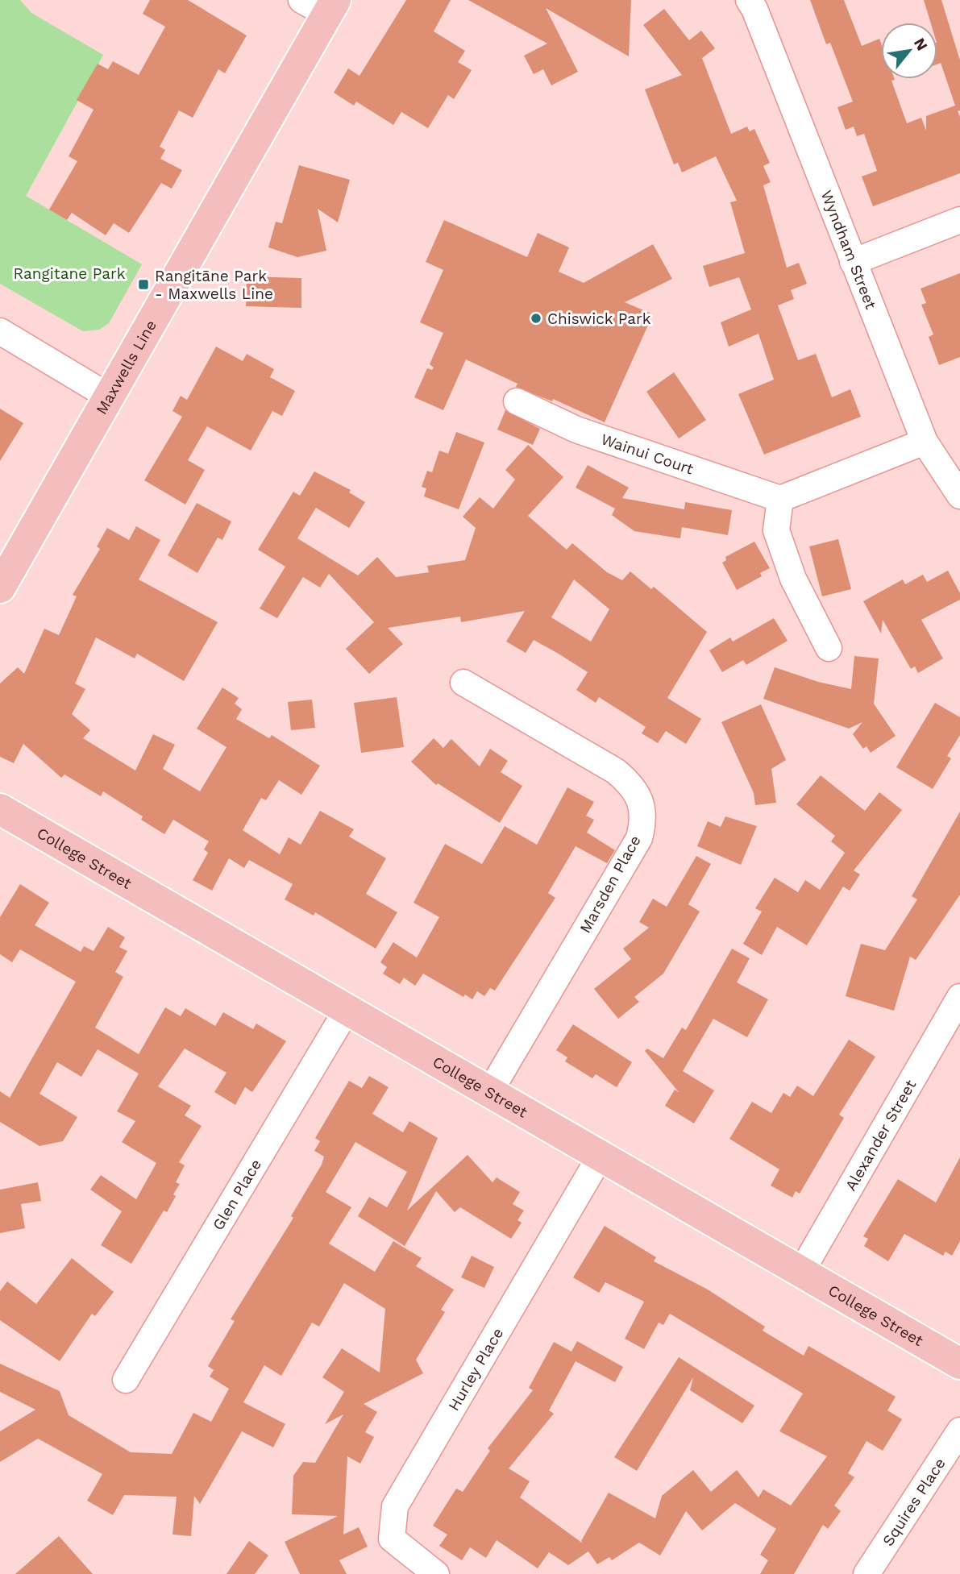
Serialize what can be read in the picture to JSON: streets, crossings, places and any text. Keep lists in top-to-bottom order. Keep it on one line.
{"streets":{"main road":["Maxwells Line","College Street"],"street":["Wyndham Street","Wainui Court","Marsden Place","Alexander Street","Glen Place","Hurley Place","Squires Place"]},"crossings":[["College Street","Marsden Place"],["College Street","Alexander Street"],["College Street","Glen Place"],["College Street","Hurley Place"]],"parks":["Rangitane Park"],"places":{"transit":["Rangitāne Park - Maxwells Line"],"other":["Chiswick Park"]},"north":"top right"}
